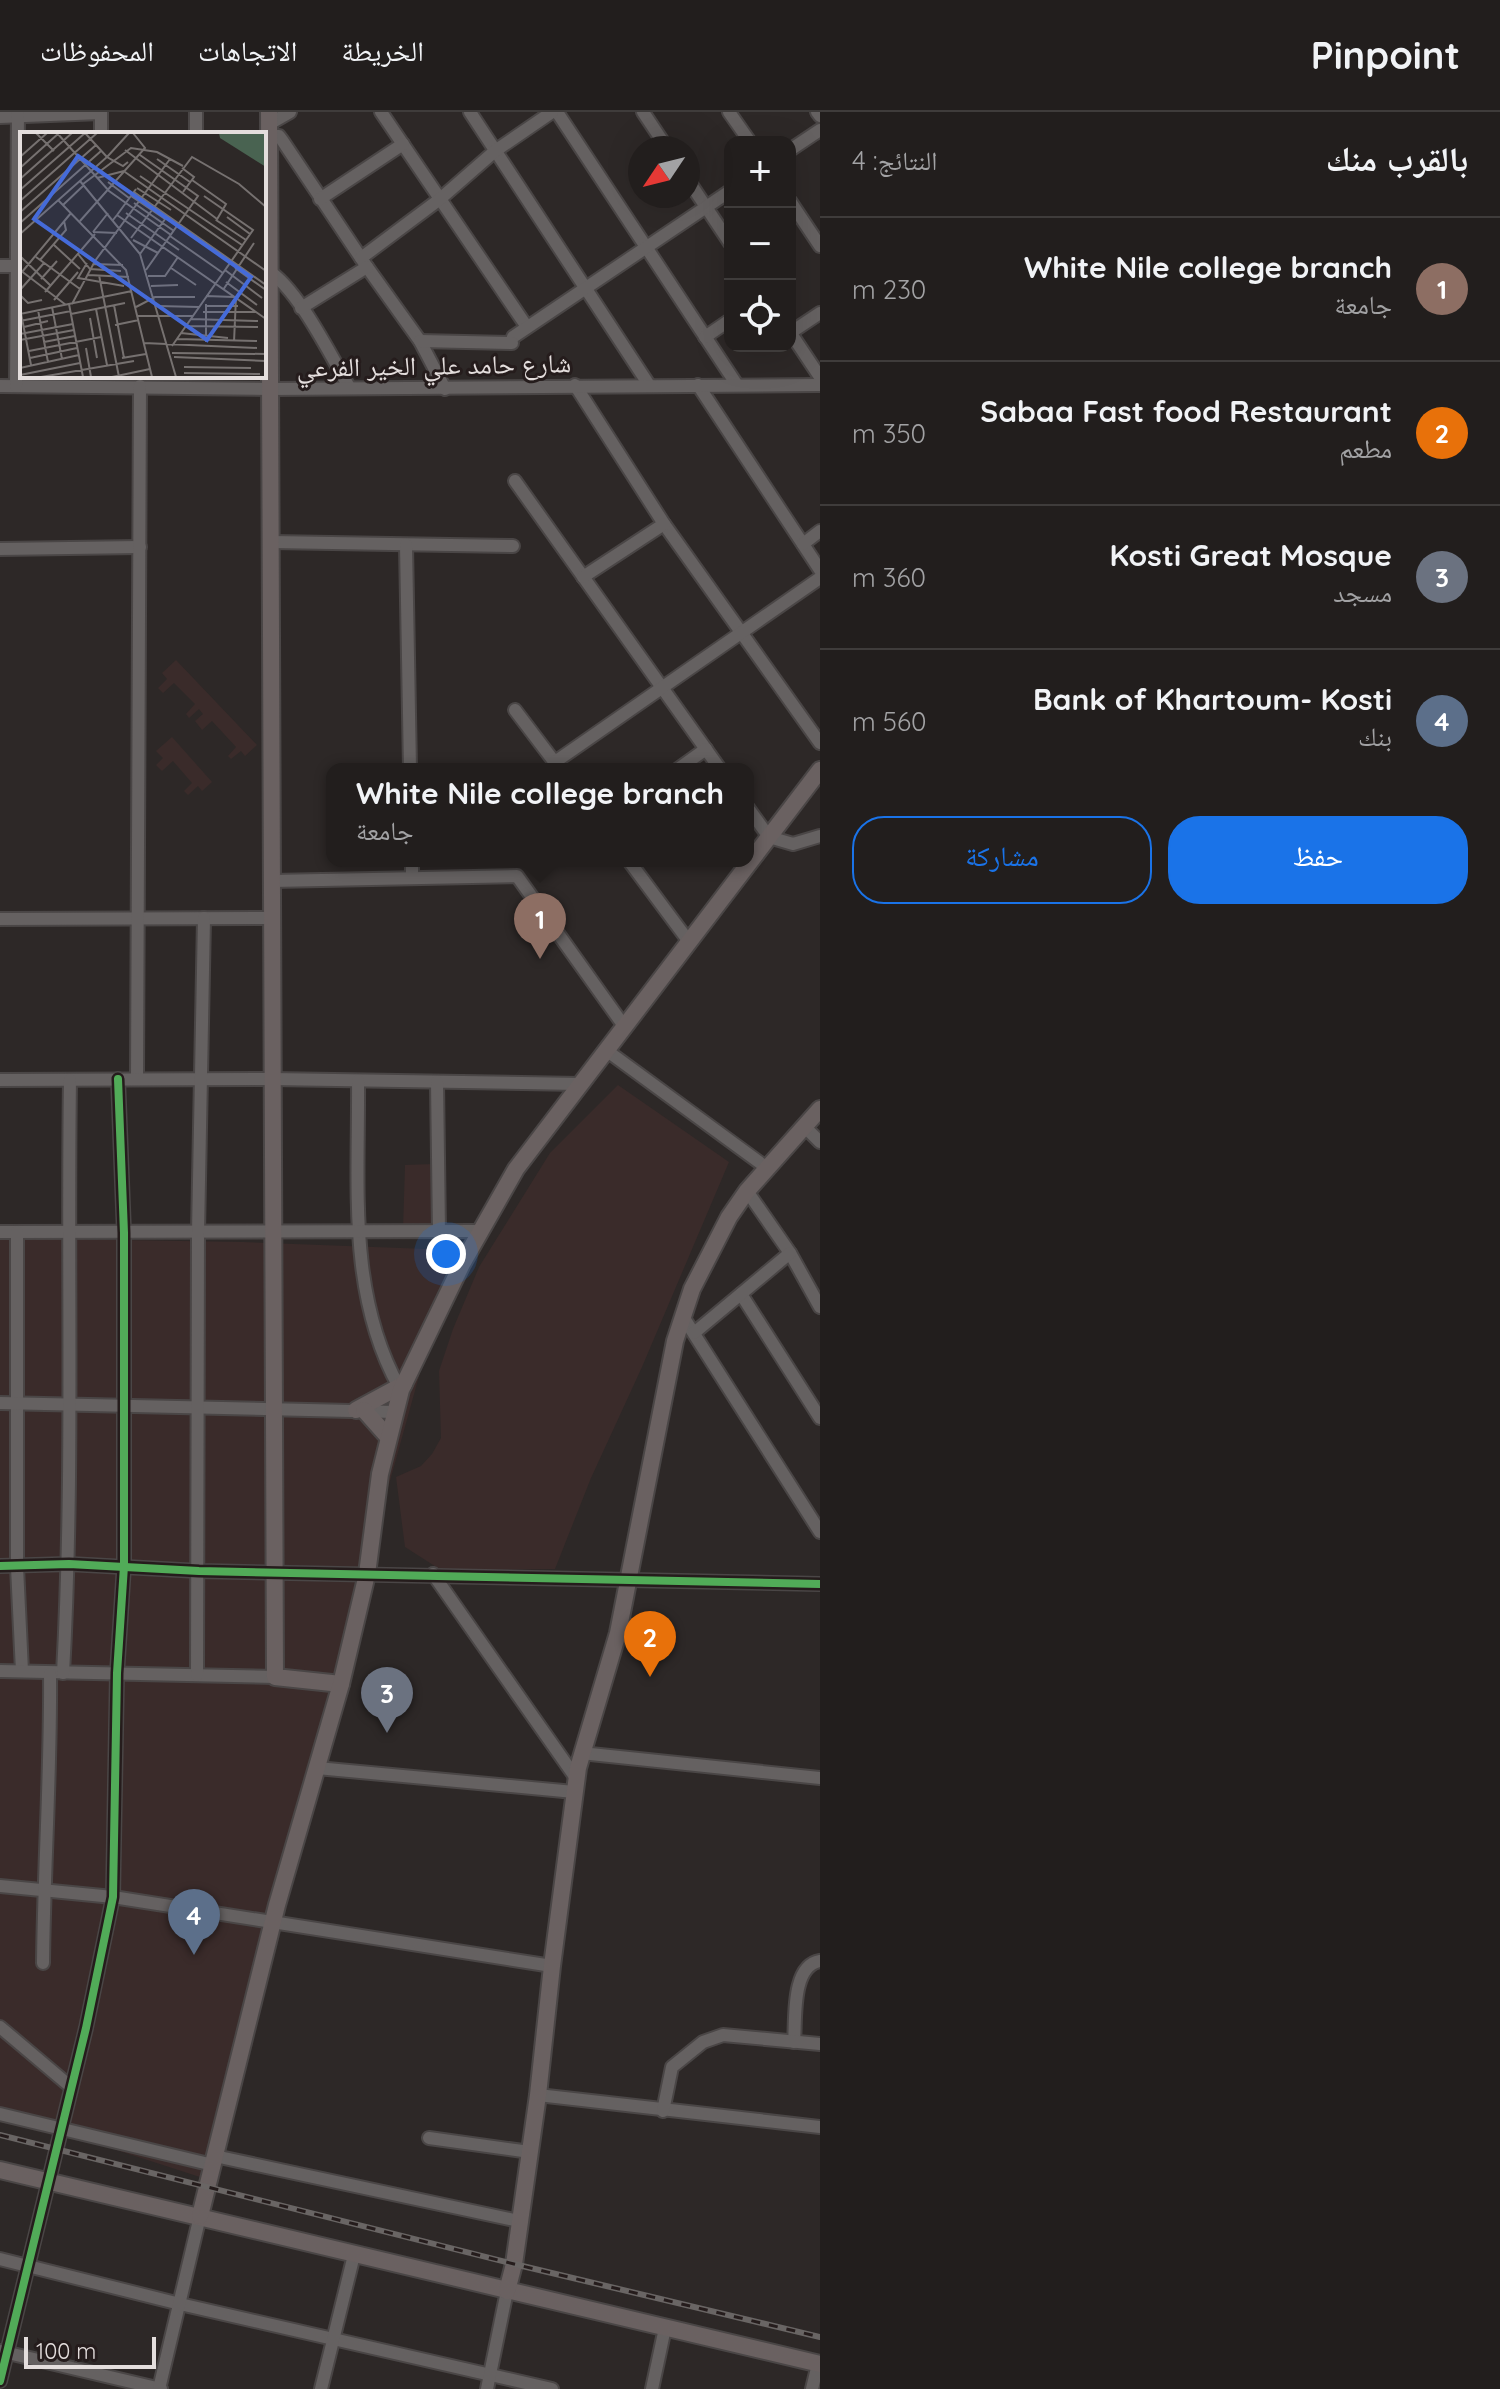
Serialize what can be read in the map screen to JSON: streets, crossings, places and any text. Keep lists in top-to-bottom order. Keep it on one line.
{"streets":{"street":["شارع حامد علي الخير الفرعي"]},"scale_bar":"100 m","north":"bottom left","page":{"header":"Pinpoint","nav":["الخريطة","الاتجاهات","المحفوظات"],"heading":["بالقرب منك","النتائج: 4"],"map_buttons":["+","−"],"list":[{"mark":"1","name":"White Nile college branch","note":"جامعة","value":"230 m"},{"mark":"2","name":"Sabaa Fast food Restaurant","note":"مطعم","value":"350 m"},{"mark":"3","name":"Kosti Great Mosque","note":"مسجد","value":"360 m"},{"mark":"4","name":"Bank of Khartoum- Kosti","note":"بنك","value":"560 m"}],"popup":["White Nile college branch","جامعة"],"buttons":["حفظ","مشاركة"],"pins":["1","2","3","4"],"scale":"100 m"}}
